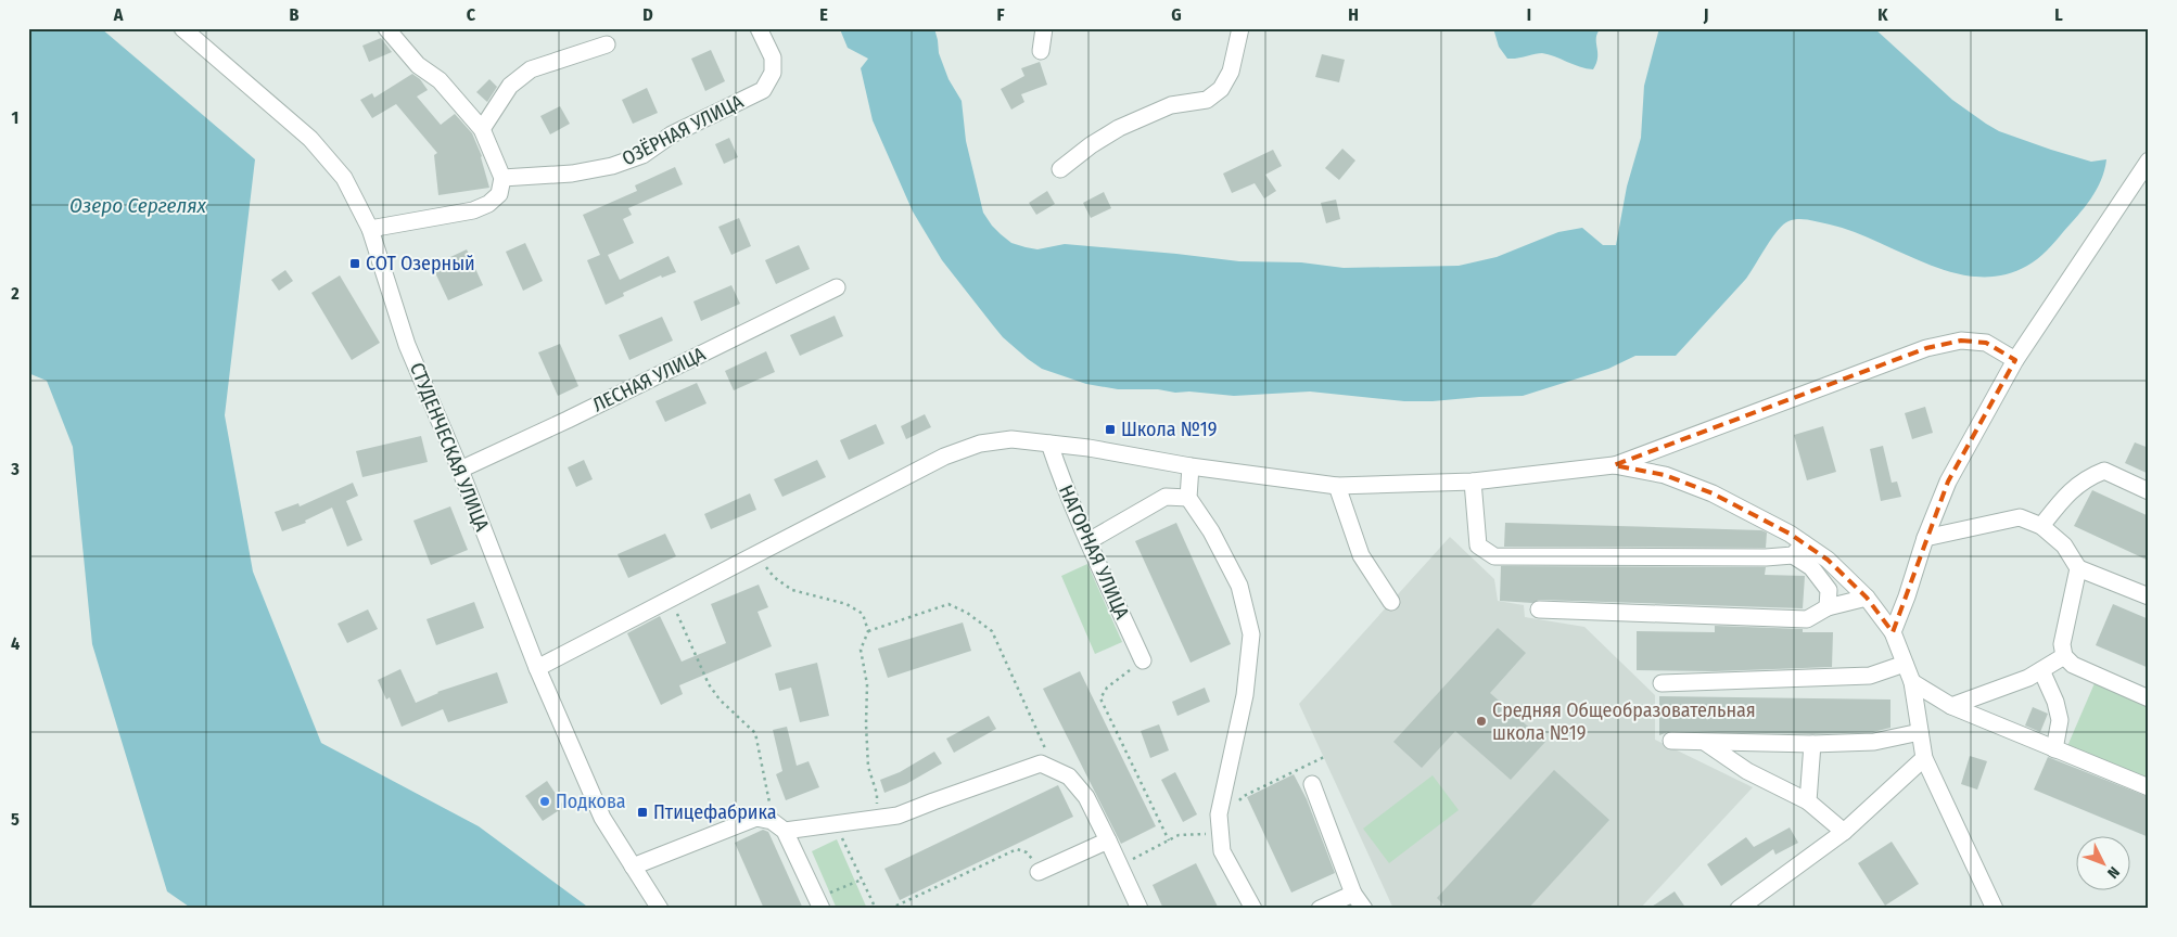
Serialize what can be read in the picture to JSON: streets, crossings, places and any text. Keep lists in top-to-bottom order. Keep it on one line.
{"streets":{"street":["ОЗЁРНАЯ УЛИЦА","ЛЕСНАЯ УЛИЦА","СТУДЕНЧЕСКАЯ УЛИЦА","НАГОРНАЯ УЛИЦА"]},"crossings":[["ЛЕСНАЯ УЛИЦА","СТУДЕНЧЕСКАЯ УЛИЦА"]],"water":["Озеро Сергелях"],"places":{"transit":["СОТ Озерный","Школа №19","Птицефабрика"],"other":["Средняя Общеобразовательная школа №19","Подкова"]},"north":"bottom right","grid":{"columns":["A","B","C","D","E","F","G","H","I","J","K","L"],"rows":["1","2","3","4","5"]}}
